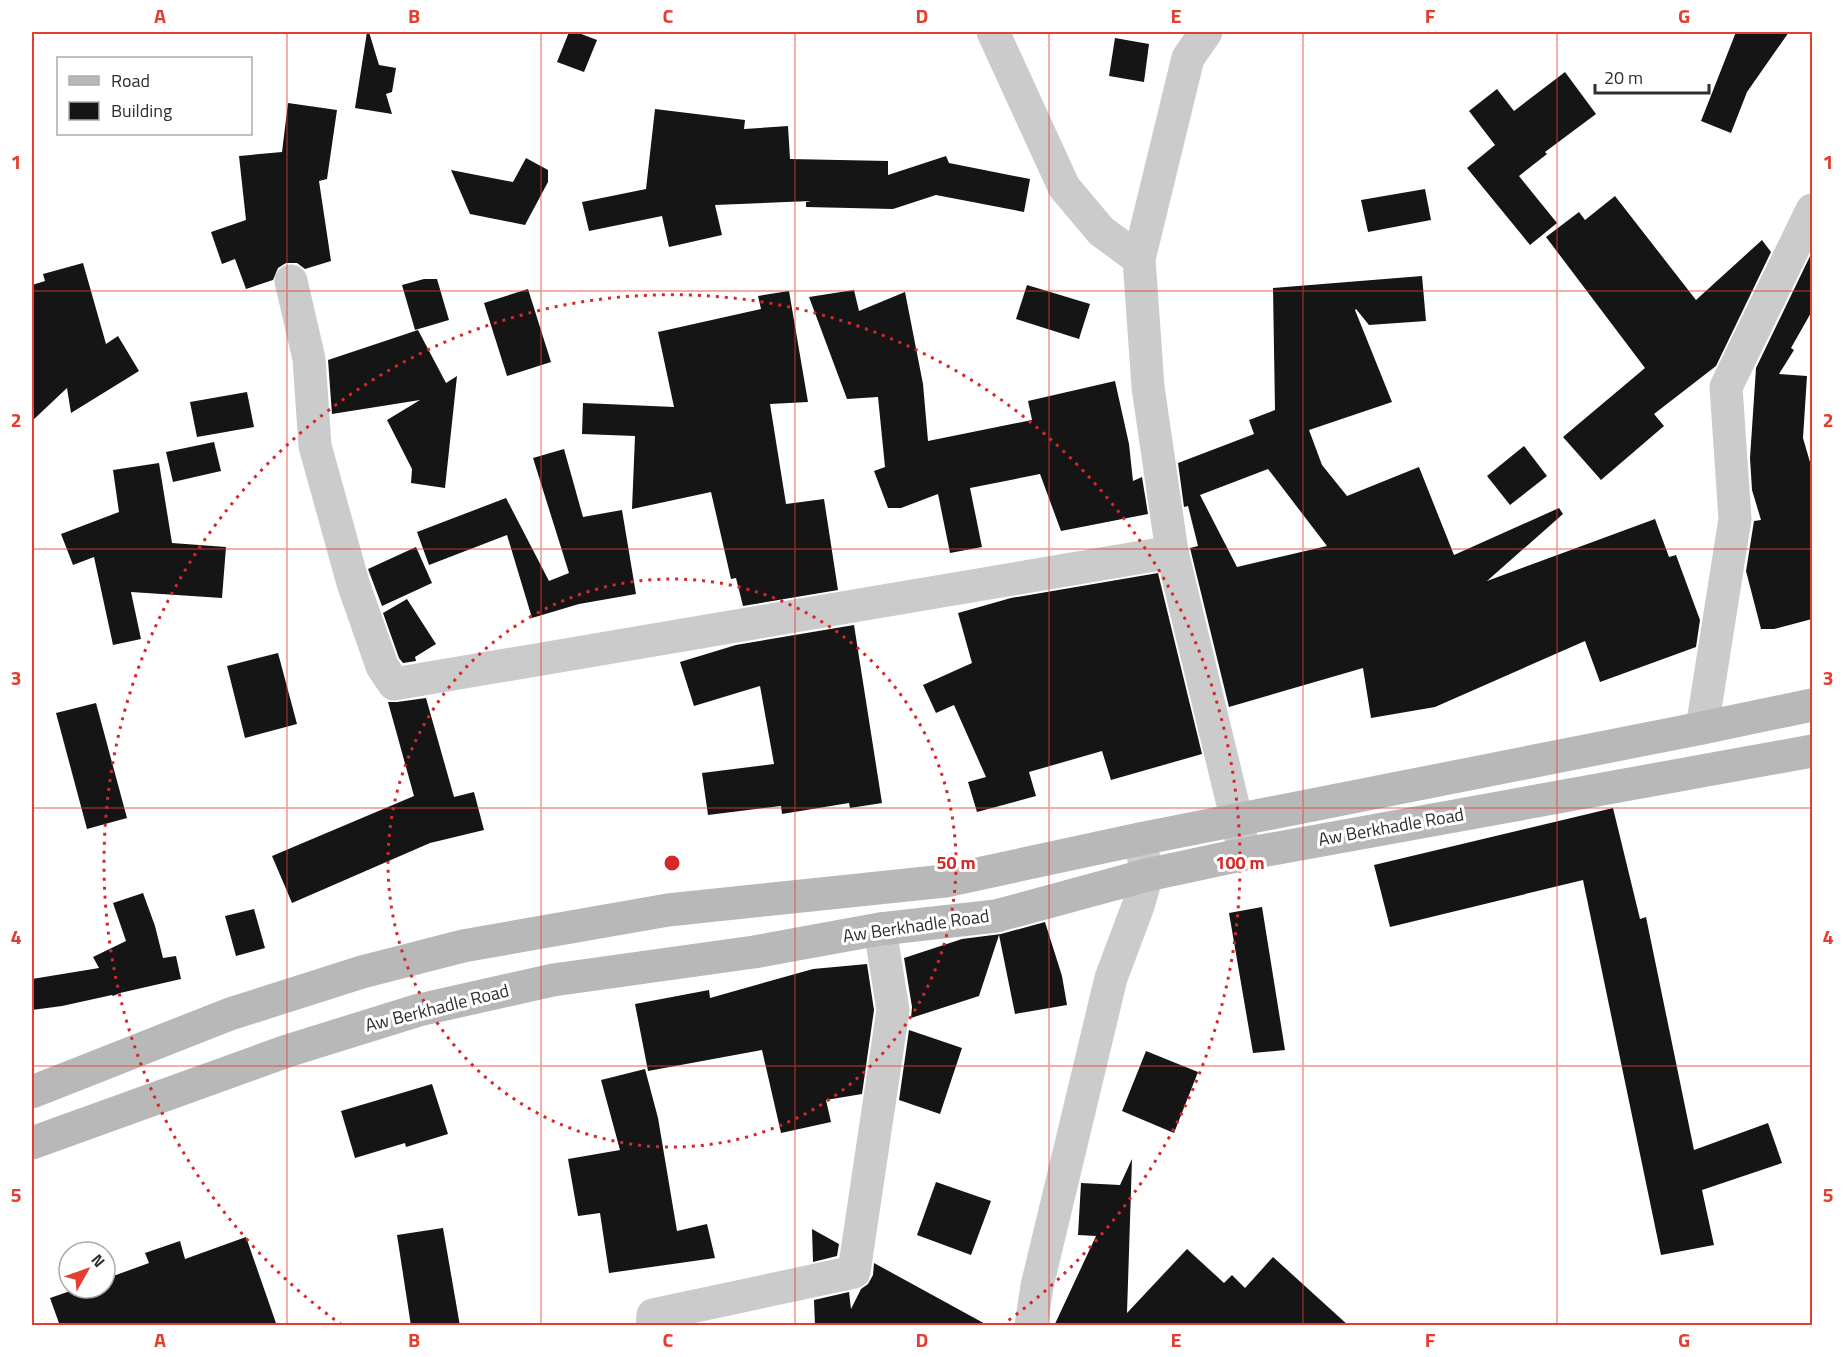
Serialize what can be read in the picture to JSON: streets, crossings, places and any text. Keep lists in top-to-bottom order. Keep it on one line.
{"streets":{"main road":["Aw Berkhadle Road"]},"legend":["Road","Building"],"scale_bar":"20 m","north":"top right","grid":{"columns":["A","B","C","D","E","F","G"],"rows":["1","2","3","4","5"]},"rings":["50 m","100 m"]}
